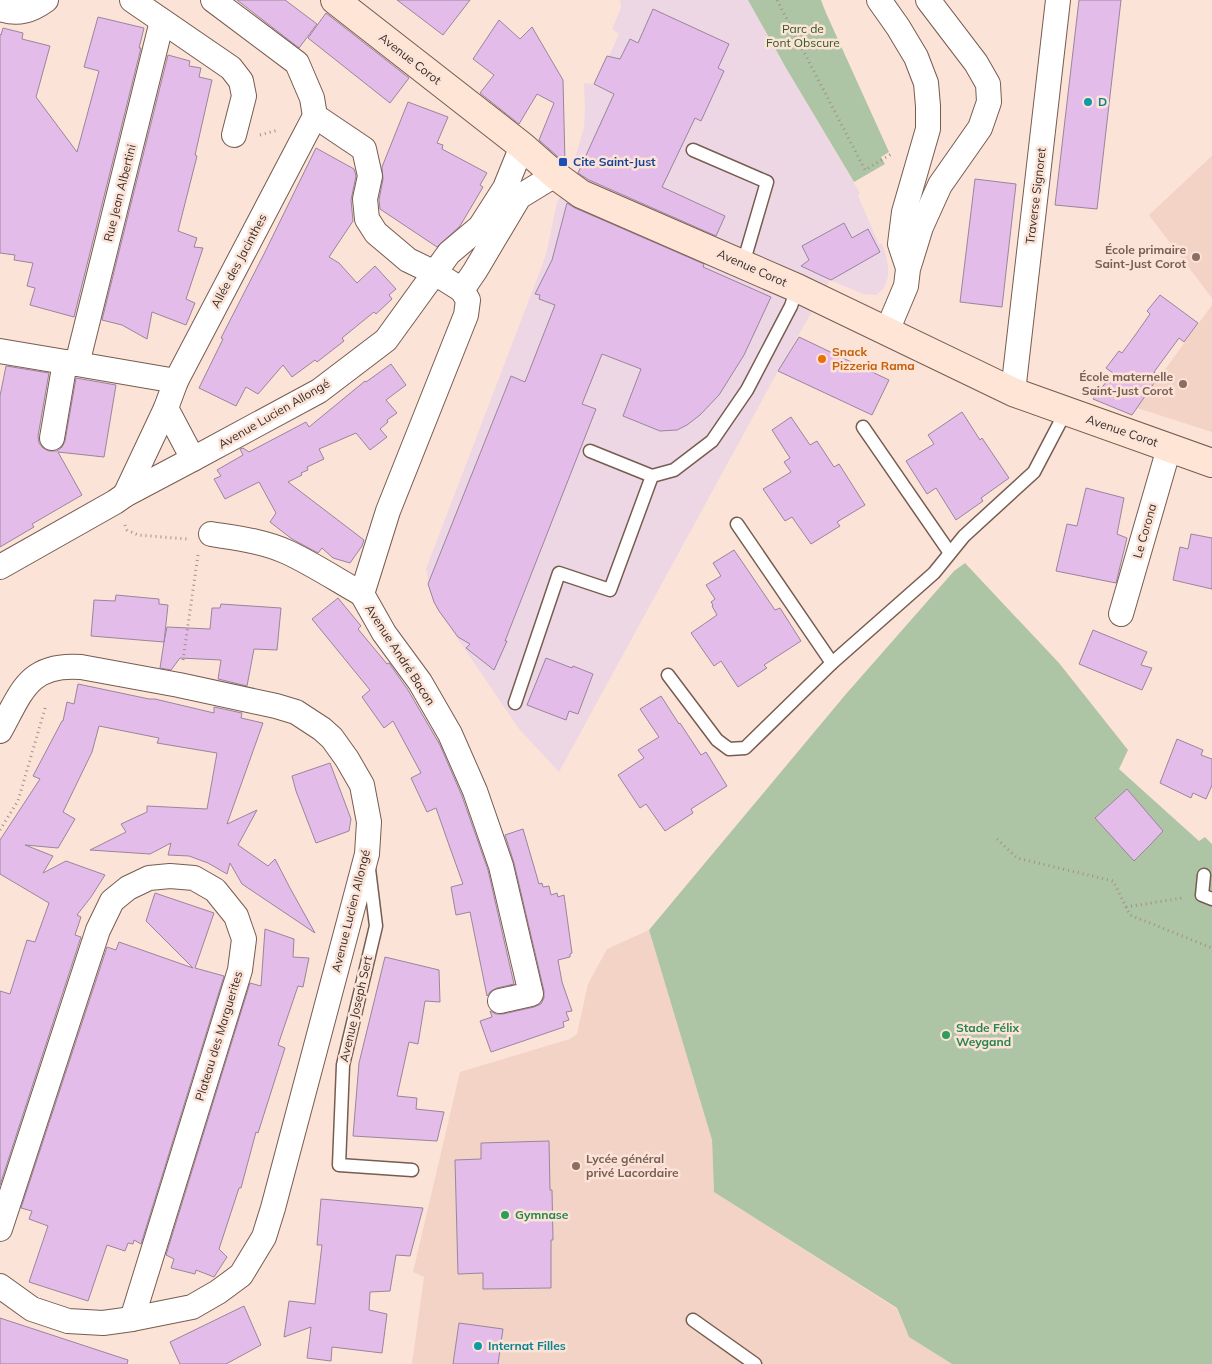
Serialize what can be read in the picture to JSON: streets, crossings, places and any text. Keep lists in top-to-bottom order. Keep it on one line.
{"streets":{"street":["Avenue Corot","Rue Jean Albertini","Traverse Signoret","Allée des Jacinthes","Avenue Lucien Allongé","Le Corona","Avenue André Bacon","Plateau des Marguerites"],"lane":["Avenue Joseph Sert"]},"crossings":[["Avenue Corot","Traverse Signoret"],["Avenue Corot","Avenue Lucien Allongé"],["Avenue Corot","Le Corona"],["Allée des Jacinthes","Avenue Lucien Allongé"],["Avenue Lucien Allongé","Avenue Joseph Sert"],["Avenue Lucien Allongé","Plateau des Marguerites"]],"parks":["Parc de Font Obscure"],"places":{"other":["D","École primaire Saint-Just Corot","Snack Pizzeria Rama","École maternelle Saint-Just Corot","Stade Félix Weygand","Lycée général privé Lacordaire","Gymnase","Internat Filles"],"transit":["Cite Saint-Just"]}}
